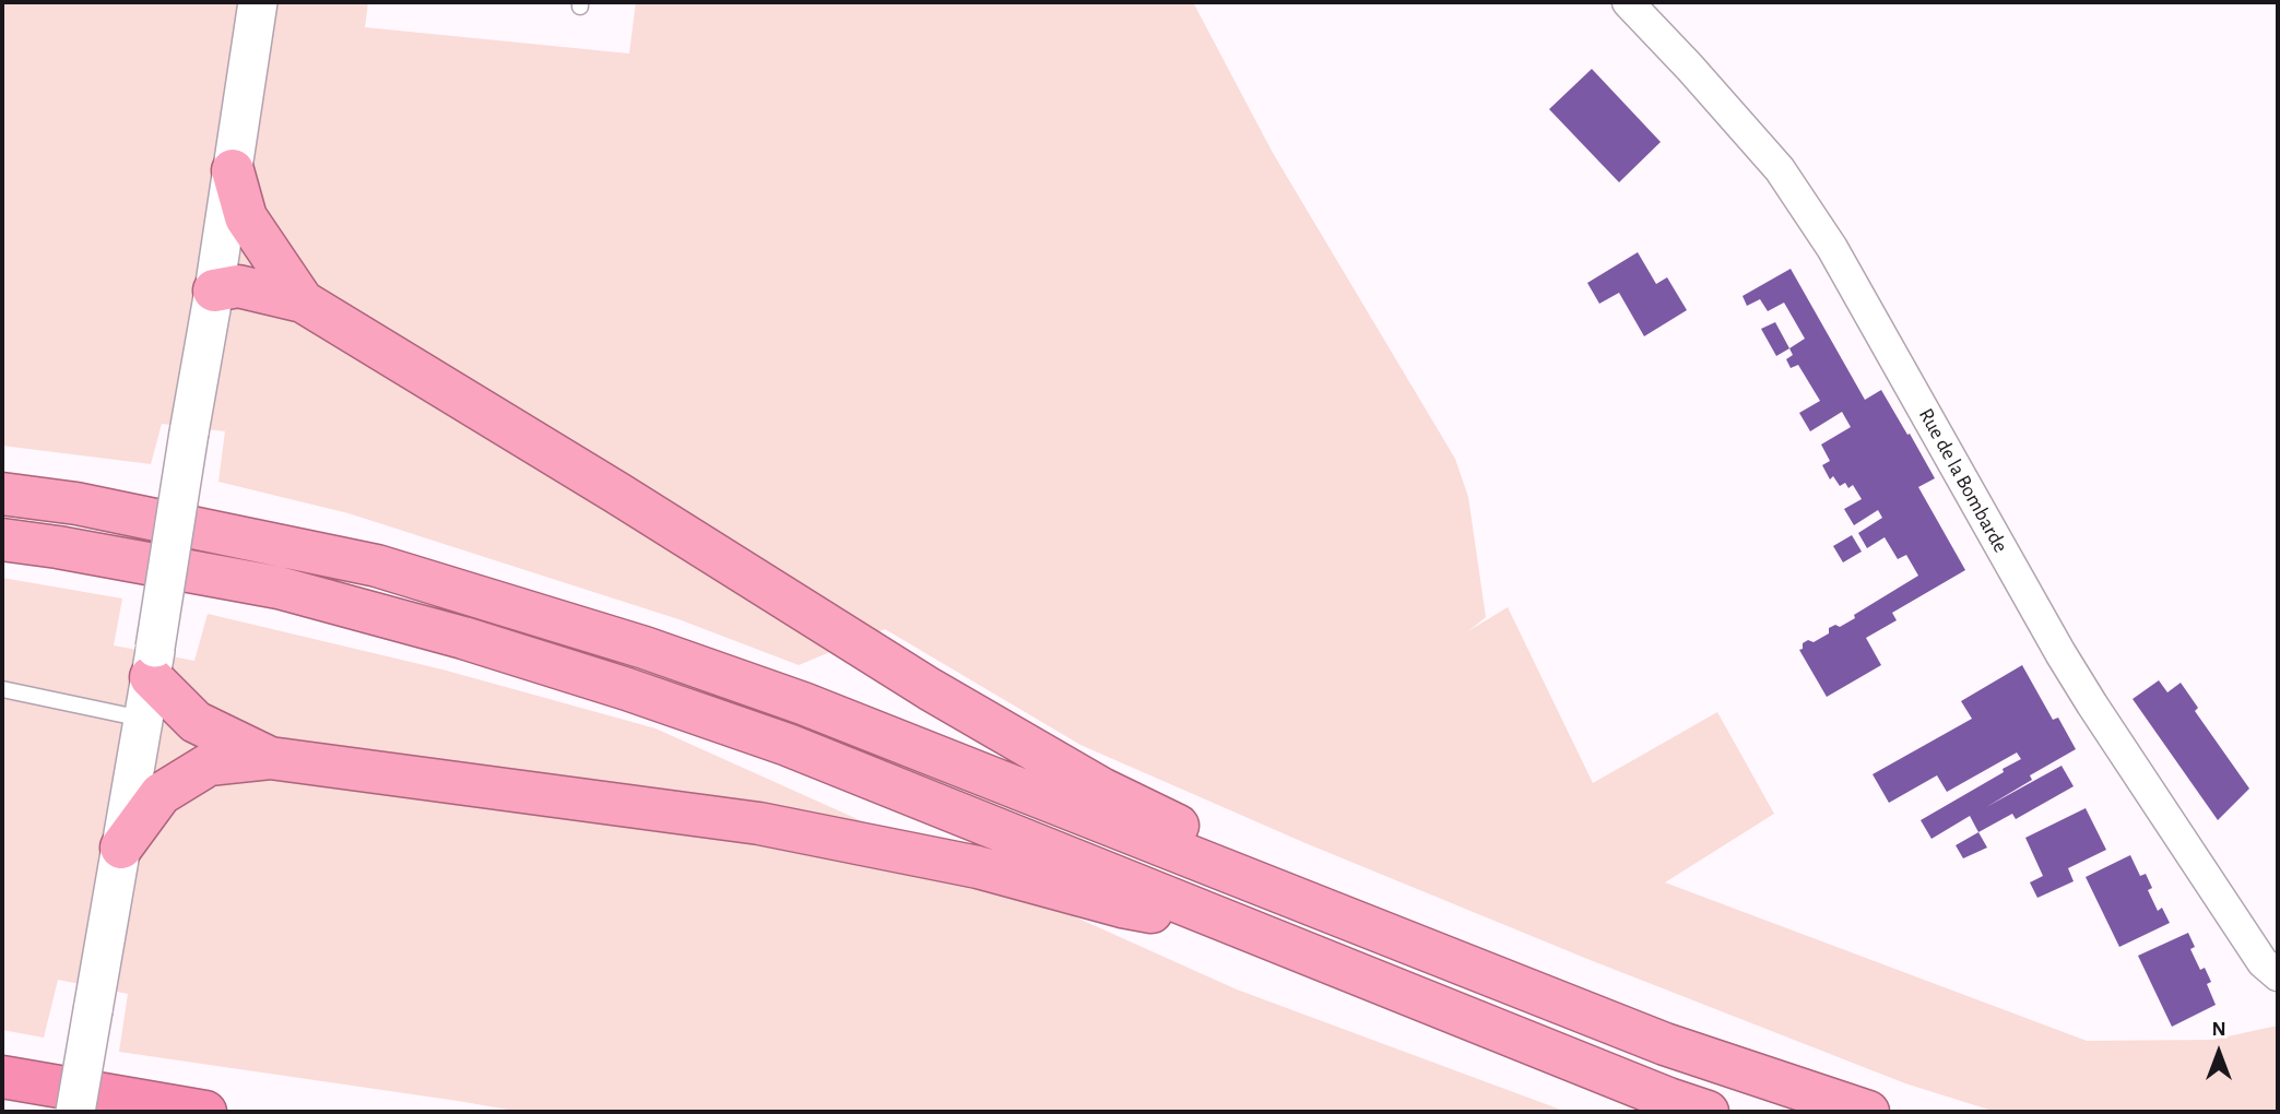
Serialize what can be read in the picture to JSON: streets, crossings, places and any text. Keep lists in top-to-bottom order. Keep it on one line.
{"streets":{"street":["Rue de la Bombarde"]},"north":"top"}
